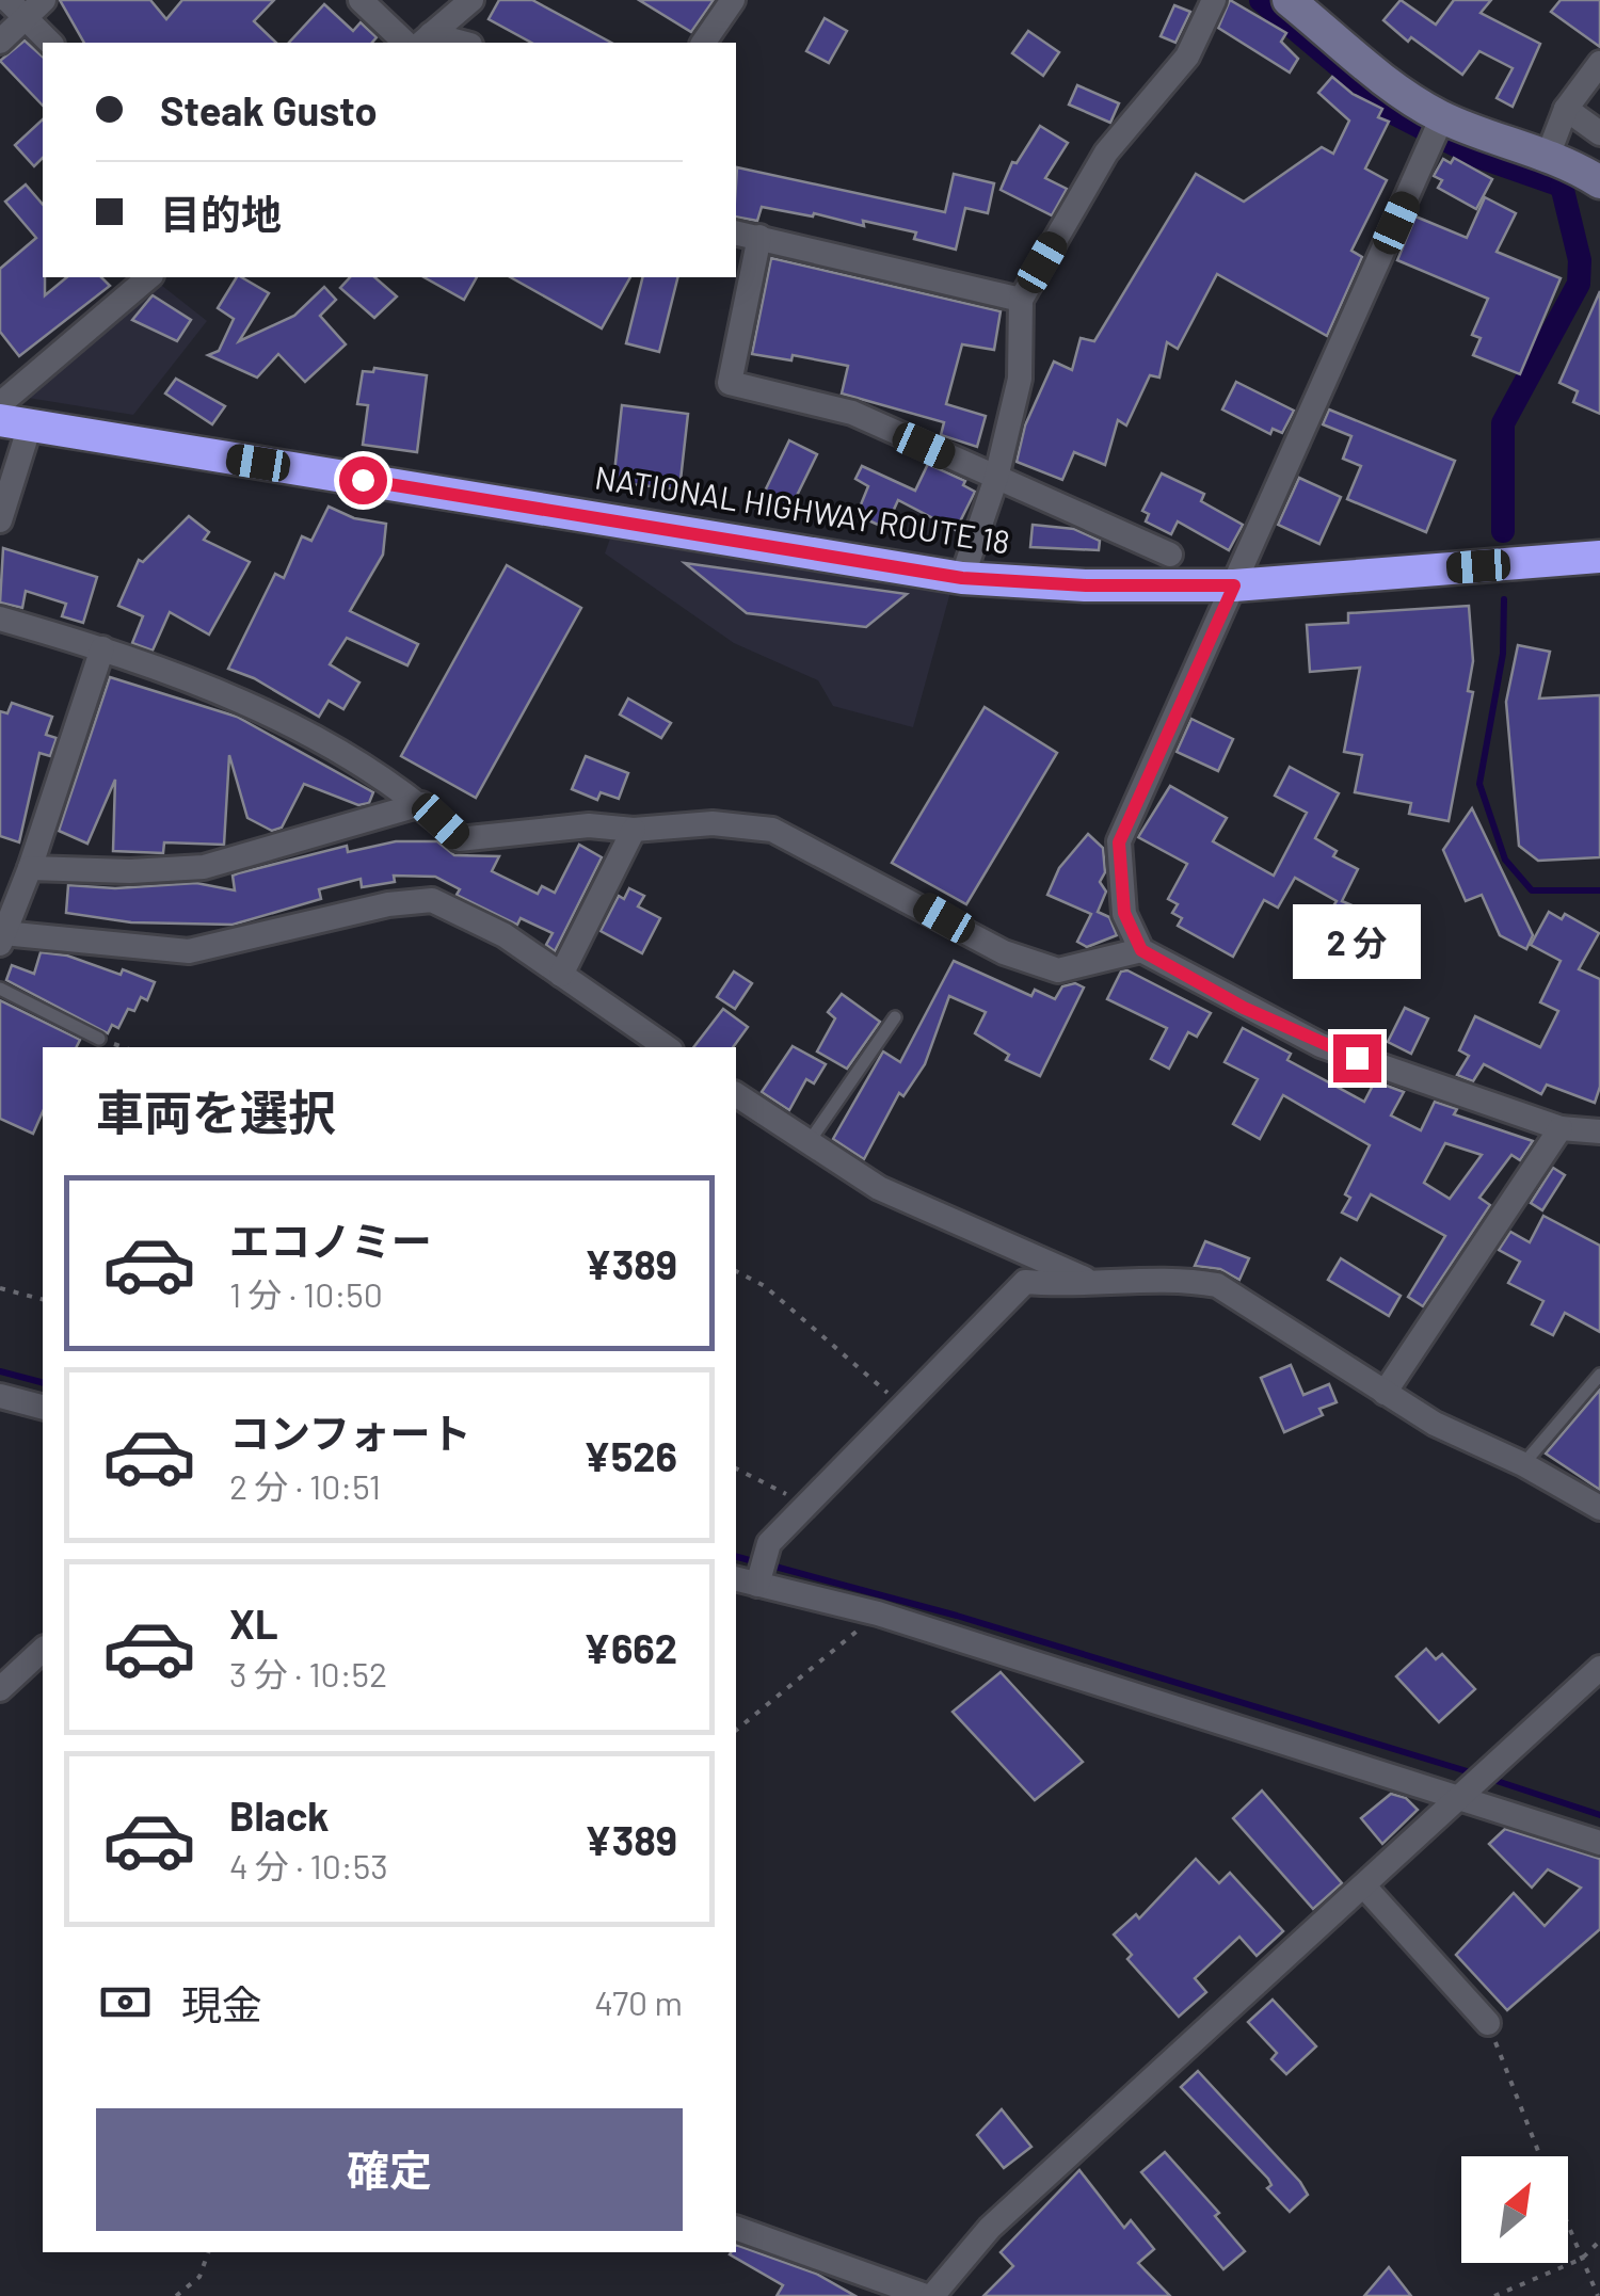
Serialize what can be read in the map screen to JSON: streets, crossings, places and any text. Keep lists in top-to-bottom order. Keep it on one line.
{"streets":{"highway":["NATIONAL HIGHWAY ROUTE 18"]},"north":"top right","page":{"banner":["Steak Gusto","目的地"],"bubble":"2 分","heading":"車両を選択","list":[{"name":"エコノミー","note":"1 分 · 10:50","value":"¥389"},{"name":"コンフォート","note":"2 分 · 10:51","value":"¥526"},{"name":"XL","note":"3 分 · 10:52","value":"¥662"},{"name":"Black","note":"4 分 · 10:53","value":"¥389"}],"pay":["現金","470 m"],"buttons":"確定"}}
